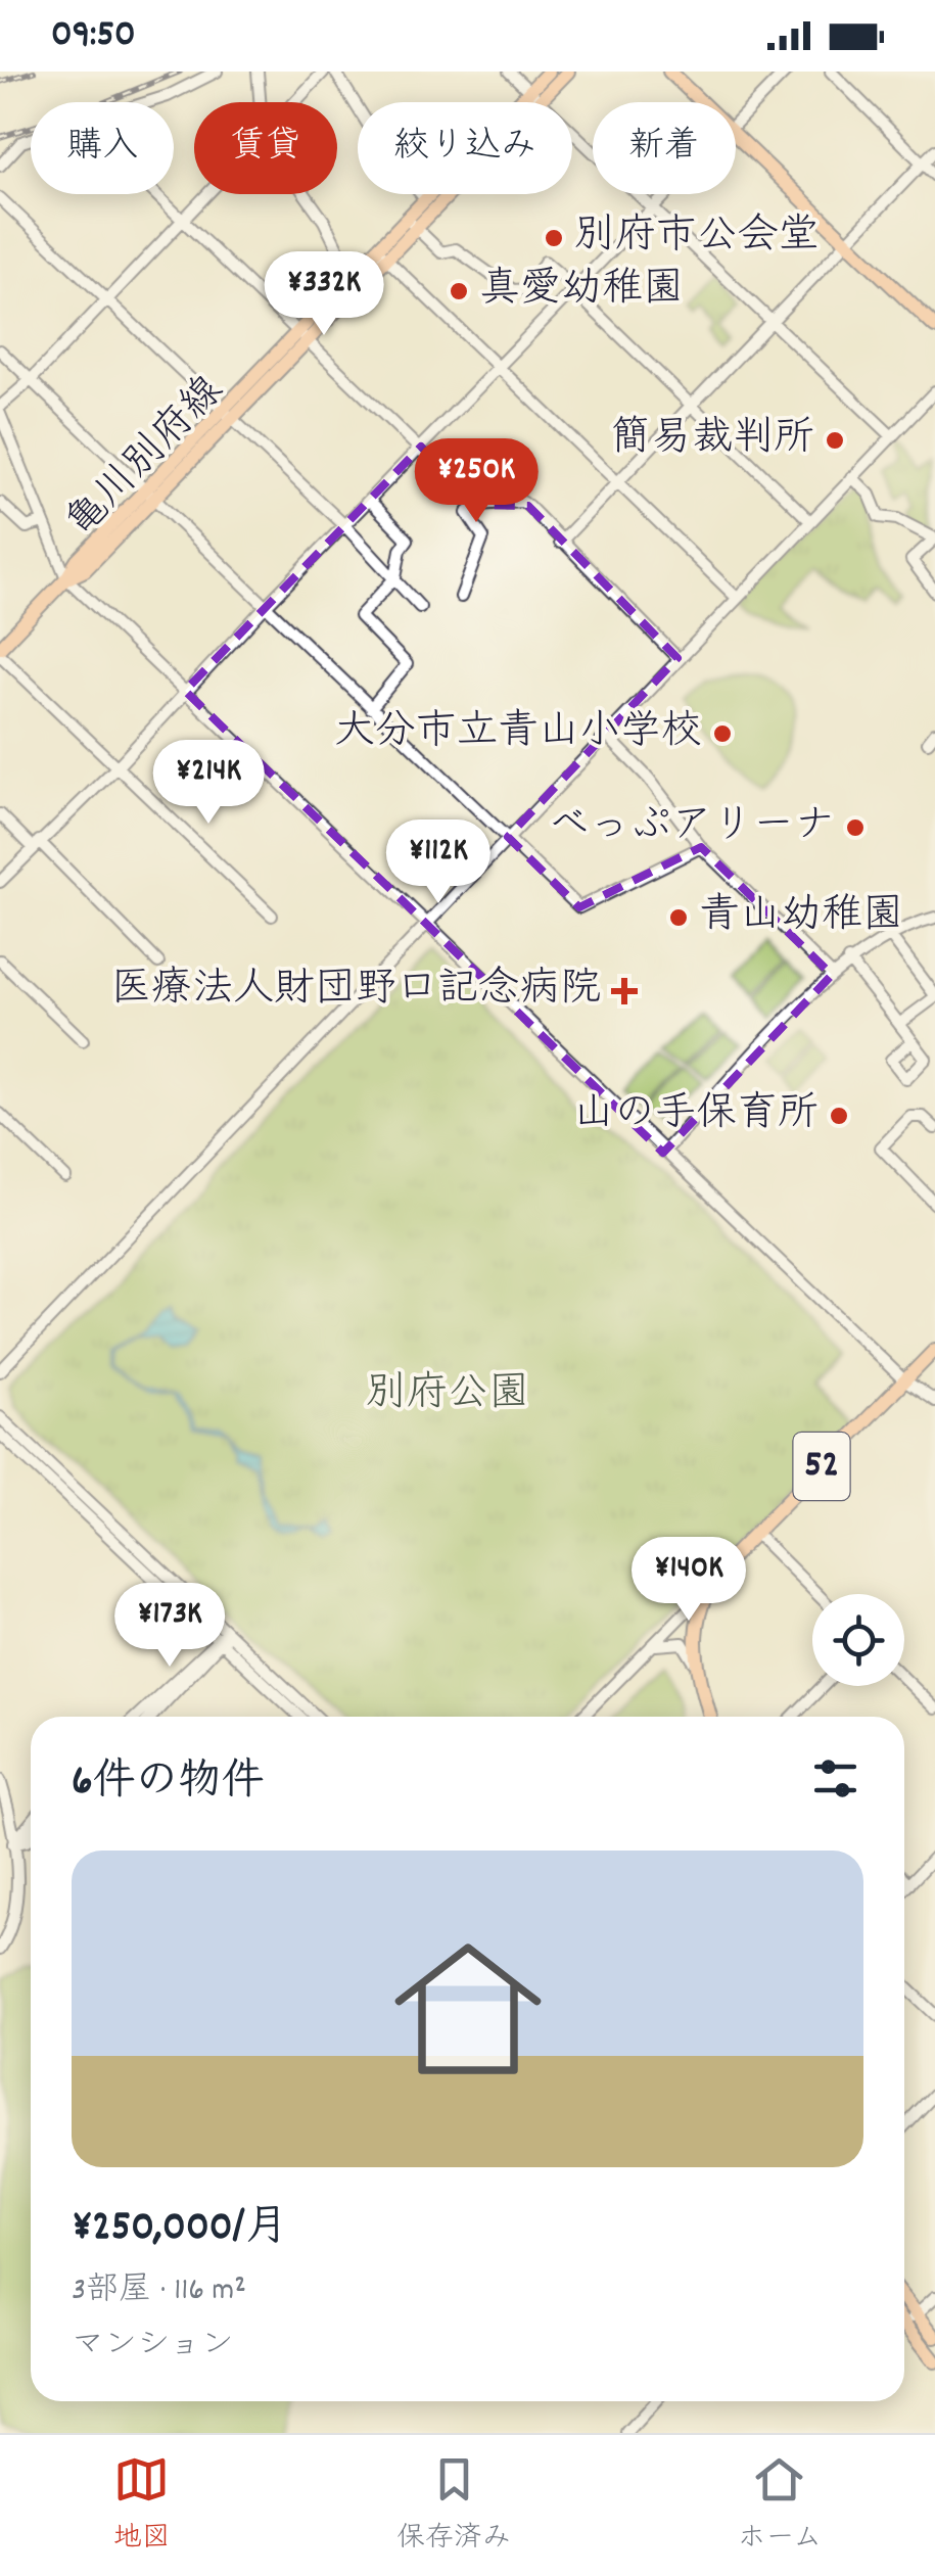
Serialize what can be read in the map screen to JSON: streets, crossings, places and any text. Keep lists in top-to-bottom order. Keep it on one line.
{"streets":{"main road":["亀川別府線","52"]},"parks":["別府公園"],"places":{"other":["別府市公会堂","真愛幼稚園","簡易裁判所","大分市立青山小学校","べっぷアリーナ","青山幼稚園","山の手保育所"],"health":["医療法人財団野口記念病院"]},"page":{"status":"09:50","chip":["購入","賃貸","絞り込み","新着"],"price":["¥332K","¥250K","¥214K","¥112K","¥140K","¥173K"],"heading":"6件の物件","list":[{"name":"¥250,000/月","note":"3部屋 · 116 m² · マンション"}],"tabs":["地図","保存済み","ホーム"]}}
